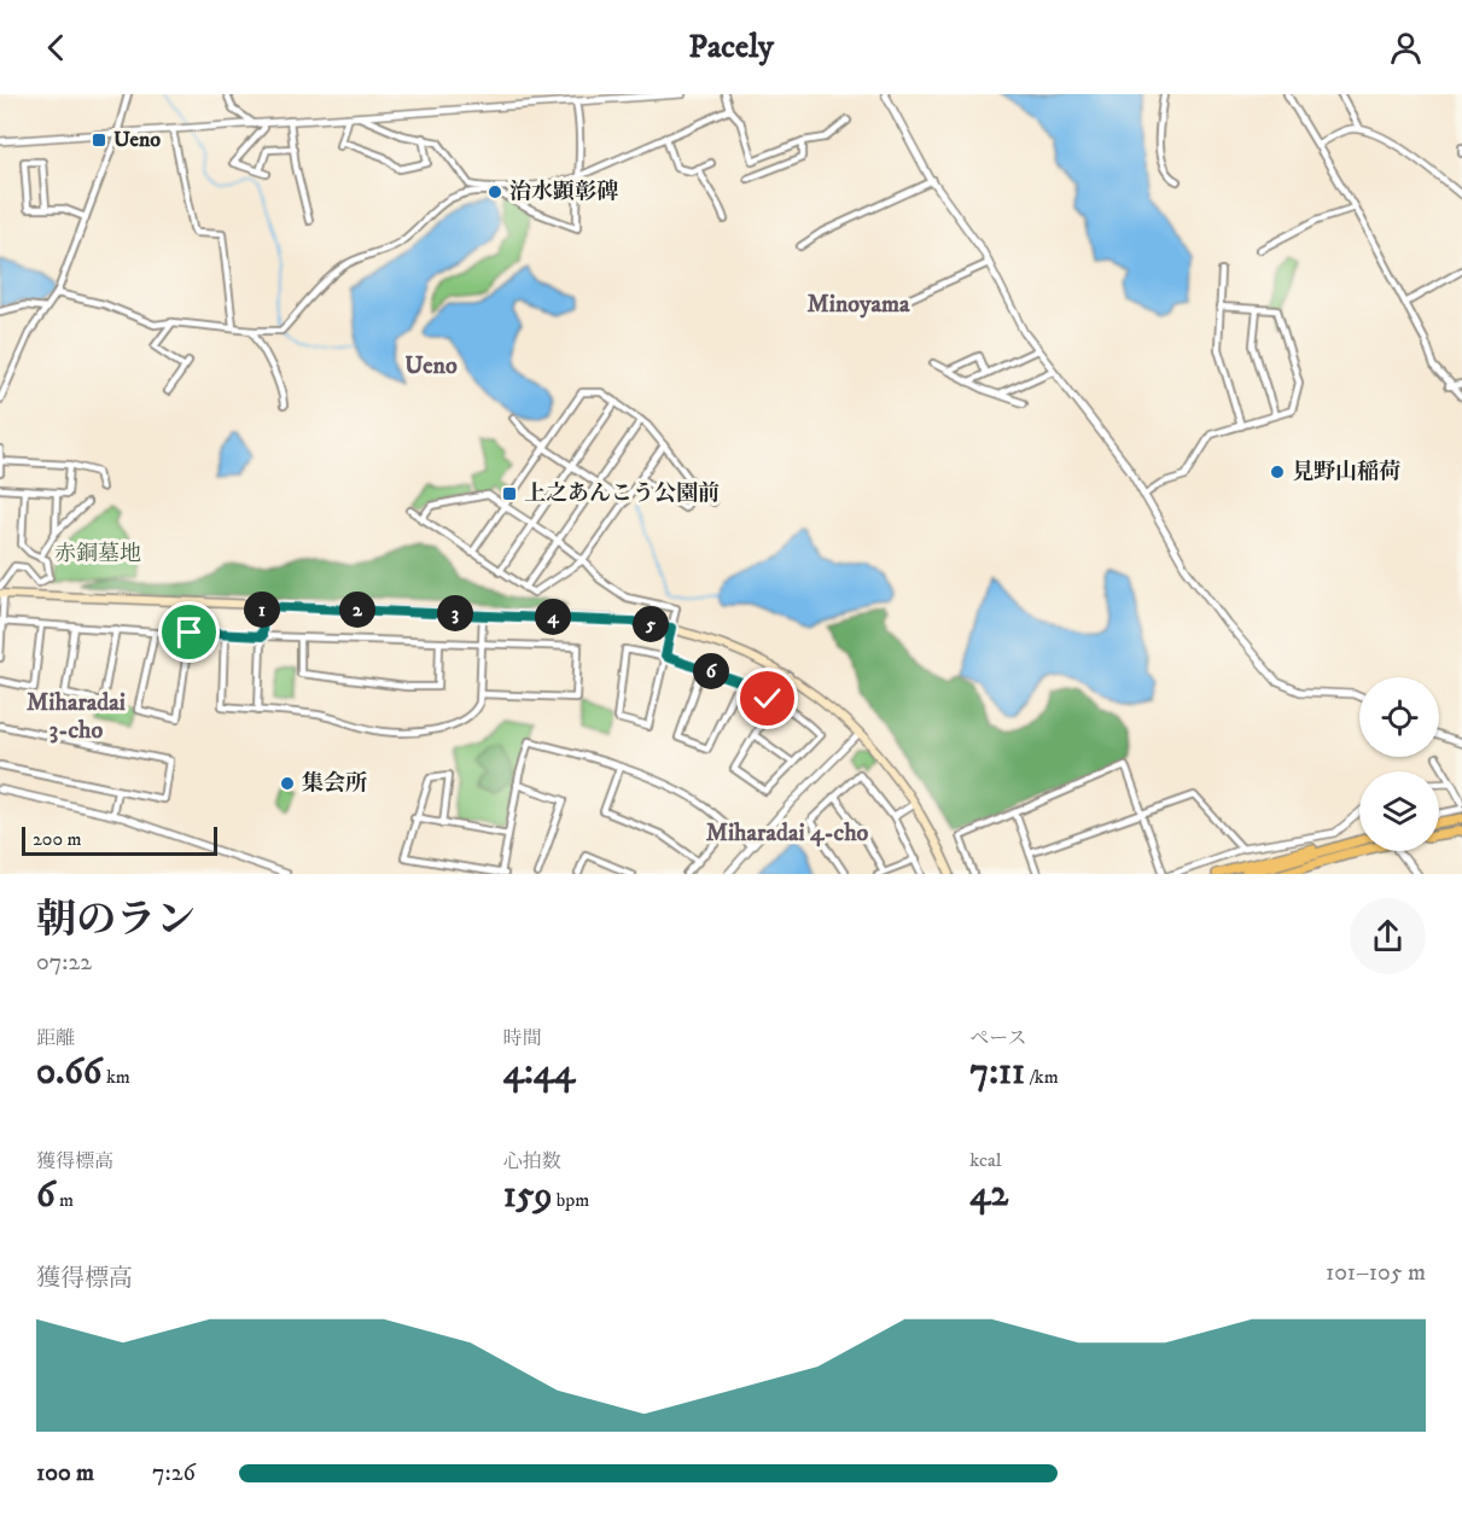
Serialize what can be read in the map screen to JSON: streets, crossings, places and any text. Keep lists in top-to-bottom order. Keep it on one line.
{"districts":["Minoyama","Ueno","Miharadai 3-cho","Miharadai 4-cho"],"parks":["赤銅墓地"],"places":{"transit":["Ueno","上之あんこう公園前"],"other":["治水顕彰碑","見野山稲荷","集会所"]},"scale_bar":"200 m","page":{"header":"Pacely","pins":["1","2","3","4","5","6"],"scale":"200 m","heading":["朝のラン","07:22"],"stats":[["距離","0.66 km"],["時間","4:44"],["ペース","7:11 /km"],["獲得標高","6 m"],["心拍数","159 bpm"],["kcal","42"]],"chart":["獲得標高","101–105 m"],"list":[{"name":"100 m","note":"7:26"}]}}
